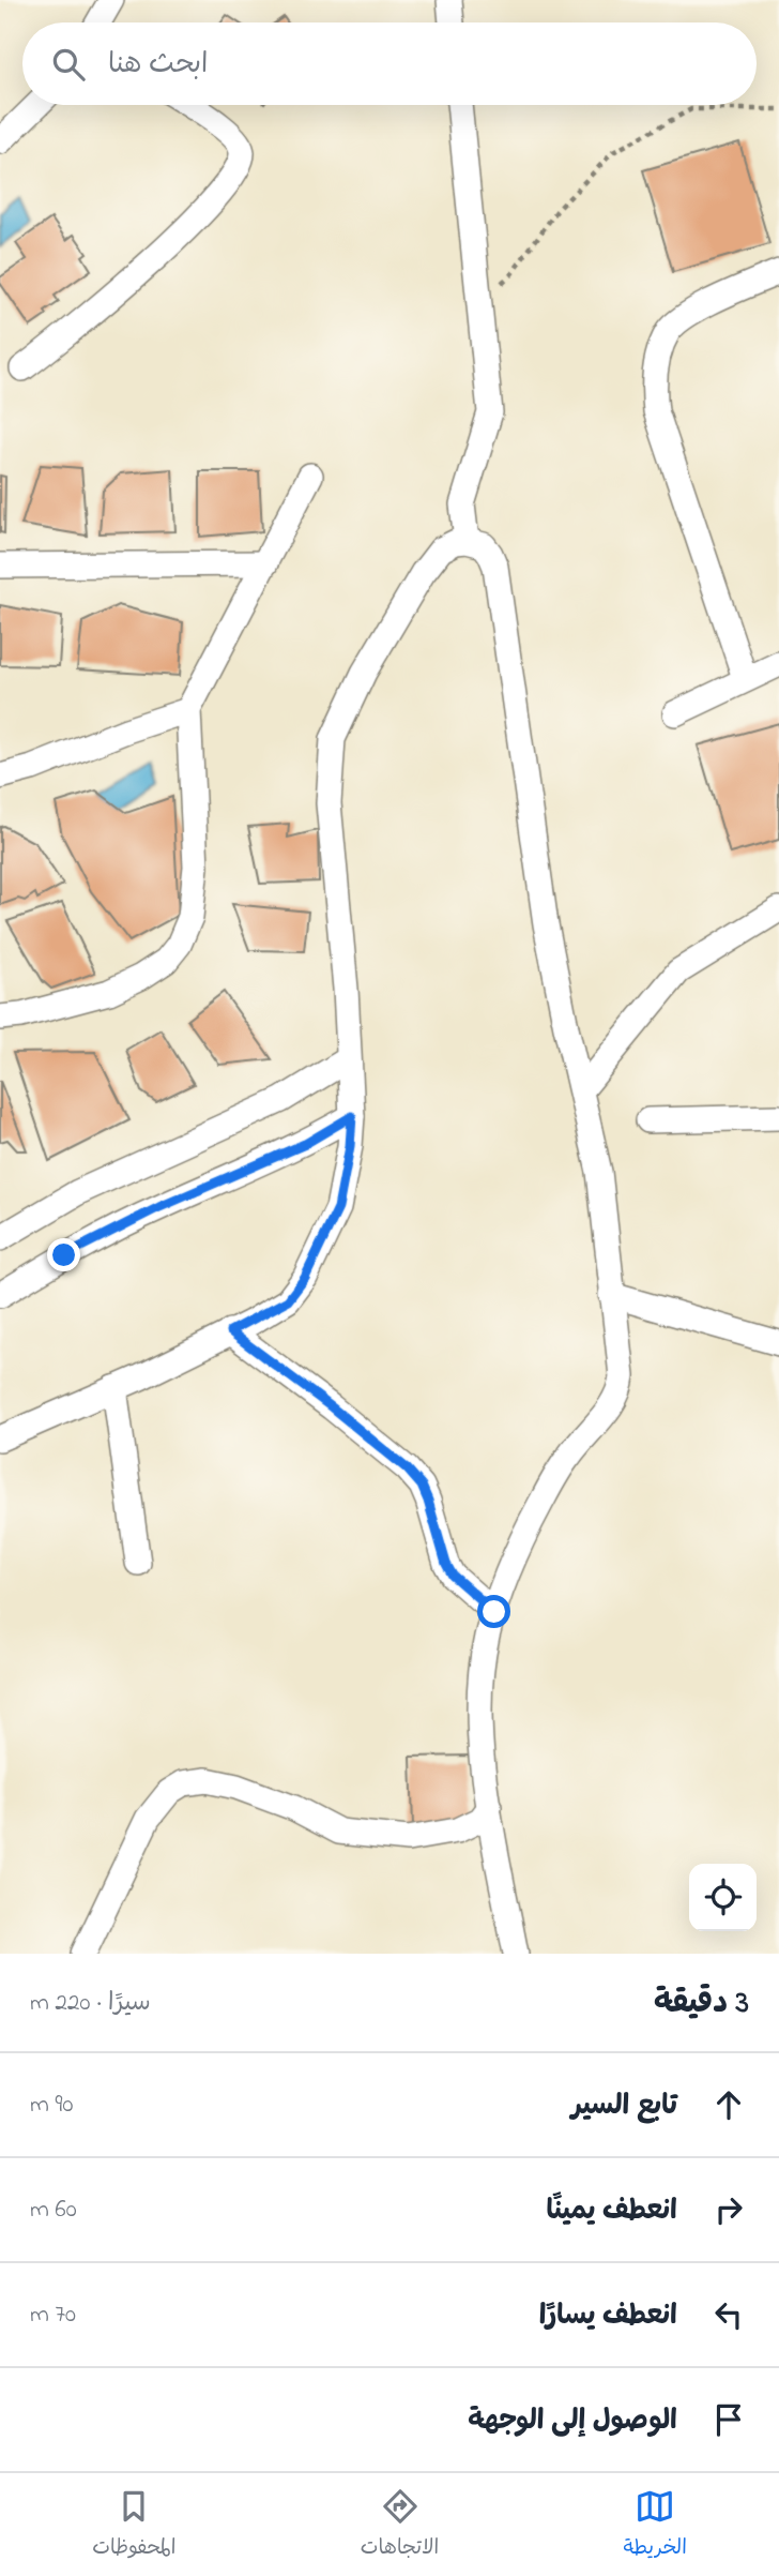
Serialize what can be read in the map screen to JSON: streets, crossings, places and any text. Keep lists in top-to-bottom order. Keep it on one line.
{"page":{"search":"ابحث هنا","heading":["3 دقيقة","سيرًا · 220 m"],"list":[["تابع السير","90 m"],["انعطف يمينًا","60 m"],["انعطف يسارًا","70 m"],"الوصول إلى الوجهة"],"nav":["الخريطة","الاتجاهات","المحفوظات"]}}
